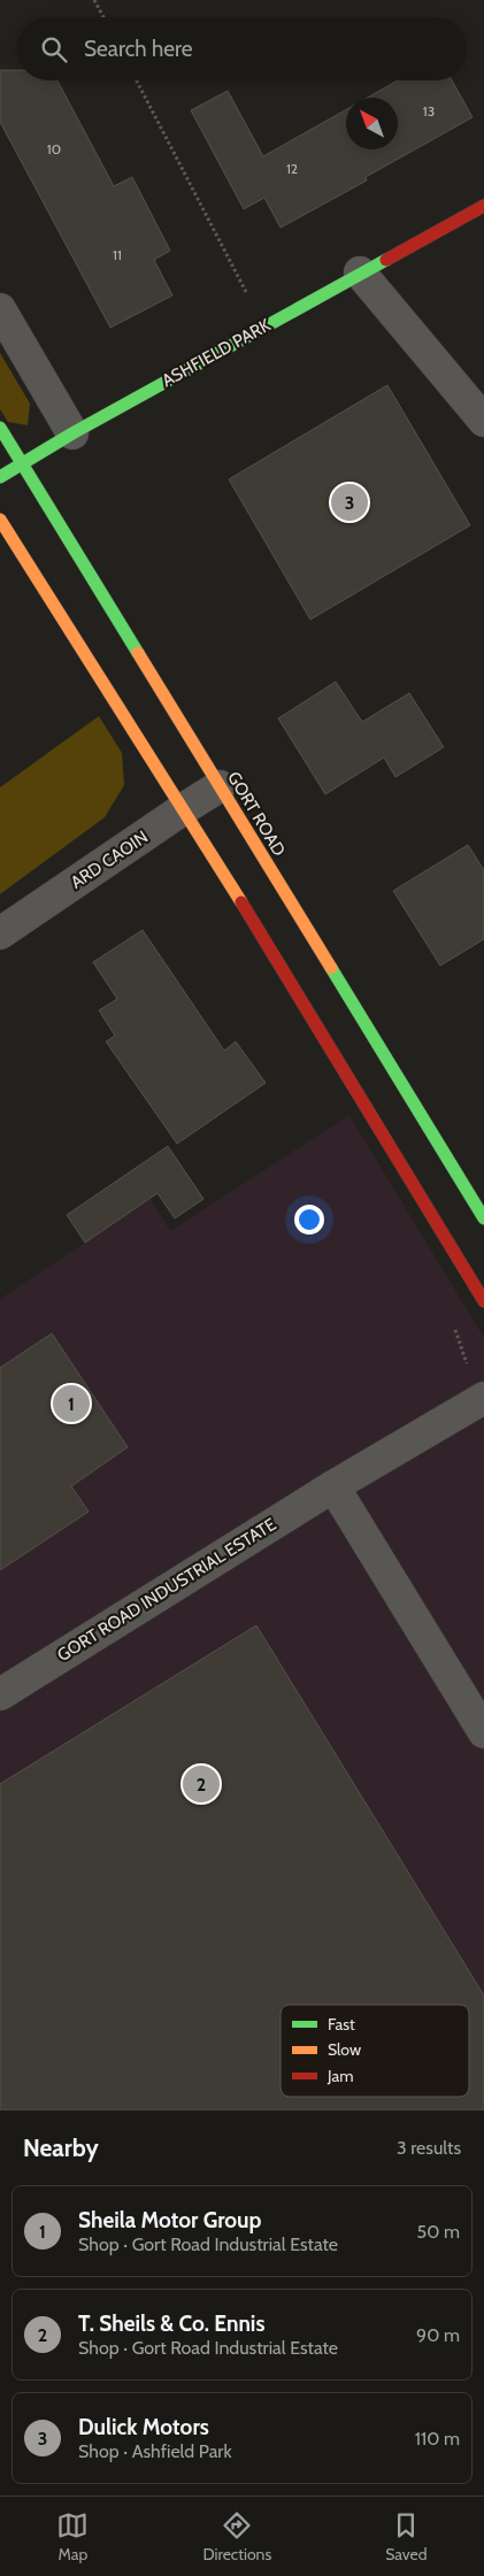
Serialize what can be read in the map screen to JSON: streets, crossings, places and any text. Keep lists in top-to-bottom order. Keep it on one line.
{"streets":{"main road":["ASHFIELD PARK","GORT ROAD"],"street":["ARD CAOIN","GORT ROAD INDUSTRIAL ESTATE"]},"crossings":[["ASHFIELD PARK","GORT ROAD"],["GORT ROAD","ARD CAOIN"]],"house_numbers":["13","10","12","11"],"legend":["Fast","Slow","Jam"],"north":"top left","page":{"search":"Search here","pins":["3","1","2"],"heading":["Nearby","3 results"],"list":[{"mark":"1","name":"Sheila Motor Group","note":"Shop · Gort Road Industrial Estate","value":"50 m"},{"mark":"2","name":"T. Sheils & Co. Ennis","note":"Shop · Gort Road Industrial Estate","value":"90 m"},{"mark":"3","name":"Dulick Motors","note":"Shop · Ashfield Park","value":"110 m"}],"nav":["Map","Directions","Saved"]}}
